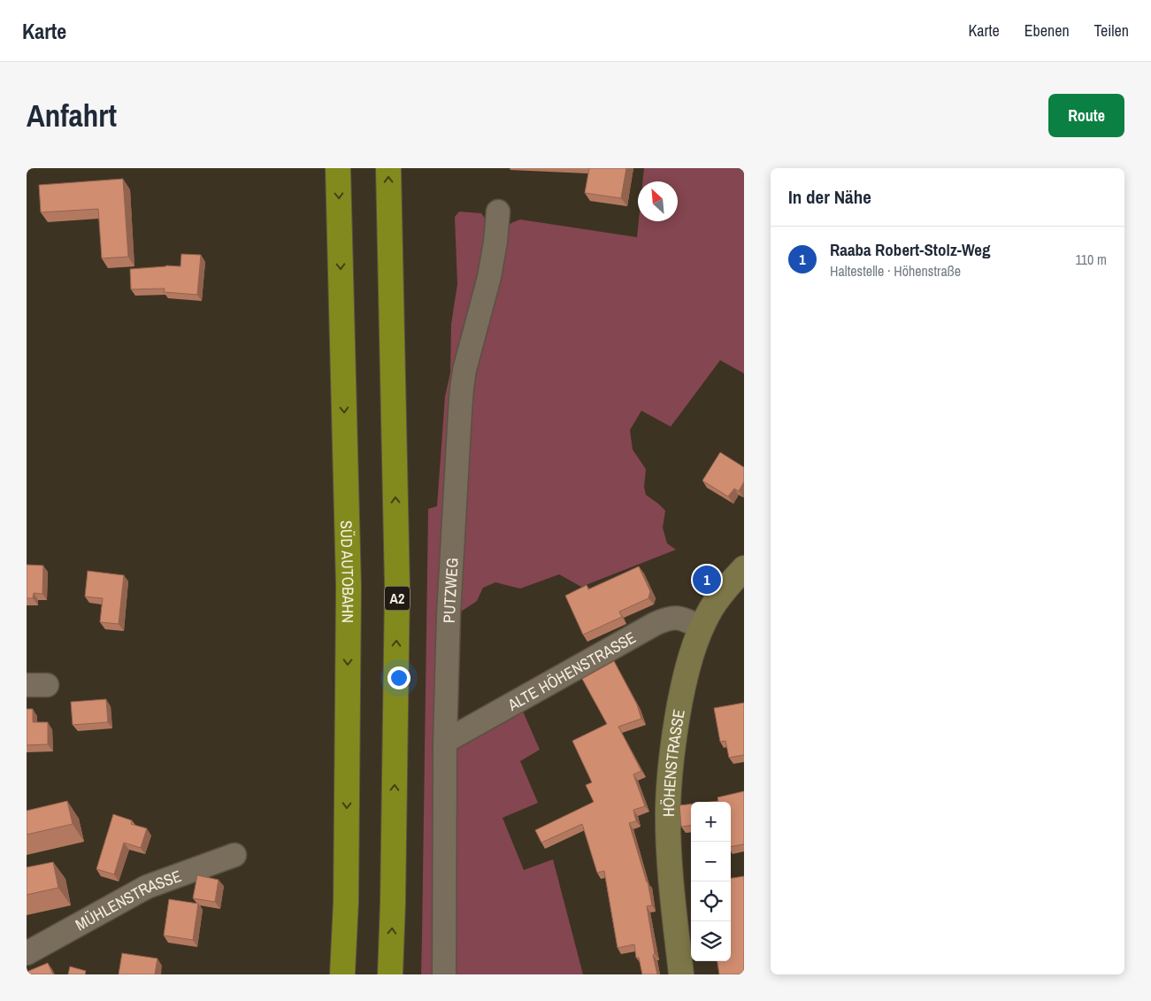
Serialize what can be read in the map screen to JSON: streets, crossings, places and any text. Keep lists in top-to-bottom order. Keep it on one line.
{"streets":{"highway":["SÜD AUTOBAHN","A2"],"street":["PUTZWEG","ALTE HÖHENSTRASSE","HÖHENSTRASSE","MÜHLENSTRASSE"]},"crossings":[["PUTZWEG","ALTE HÖHENSTRASSE"],["ALTE HÖHENSTRASSE","HÖHENSTRASSE"]],"north":"top left","page":{"header":"Karte","nav":["Karte","Ebenen","Teilen"],"buttons":"Route","title":"Anfahrt","heading":"In der Nähe","list":[{"mark":"1","name":"Raaba Robert-Stolz-Weg","note":"Haltestelle · Höhenstraße","value":"110 m"}],"pins":"1","map_buttons":["+","−"]}}
